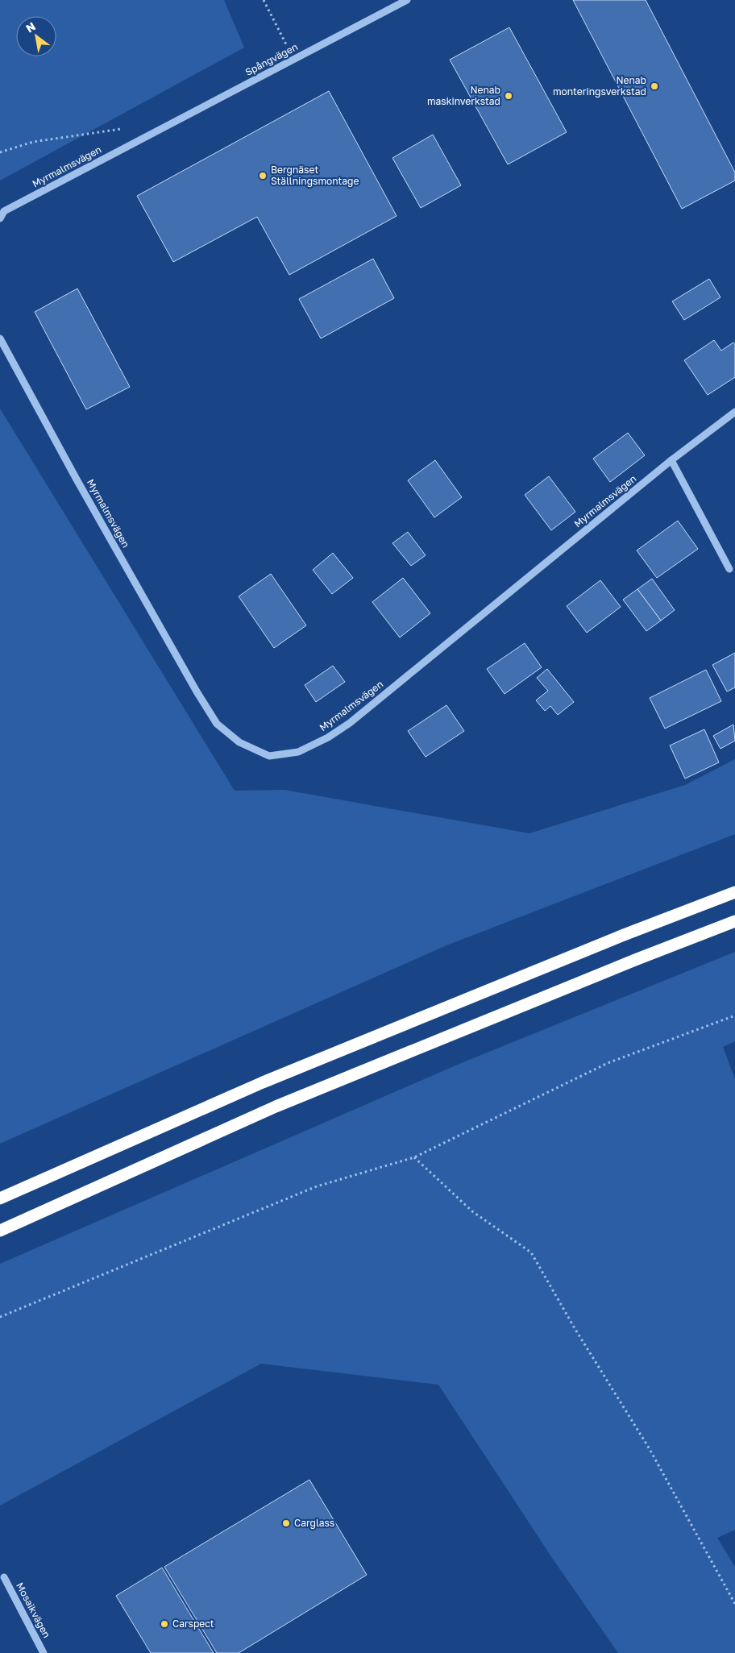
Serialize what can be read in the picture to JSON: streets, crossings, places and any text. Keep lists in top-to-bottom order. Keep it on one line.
{"streets":{"street":["Spångvägen","Myrmalmsvägen","Mosaikvägen"]},"crossings":[["Spångvägen","Myrmalmsvägen"]],"places":["Nenab monteringsverkstad","Nenab maskinverkstad","Bergnäset Ställningsmontage","Carglass","Carspect"],"north":"top left"}
